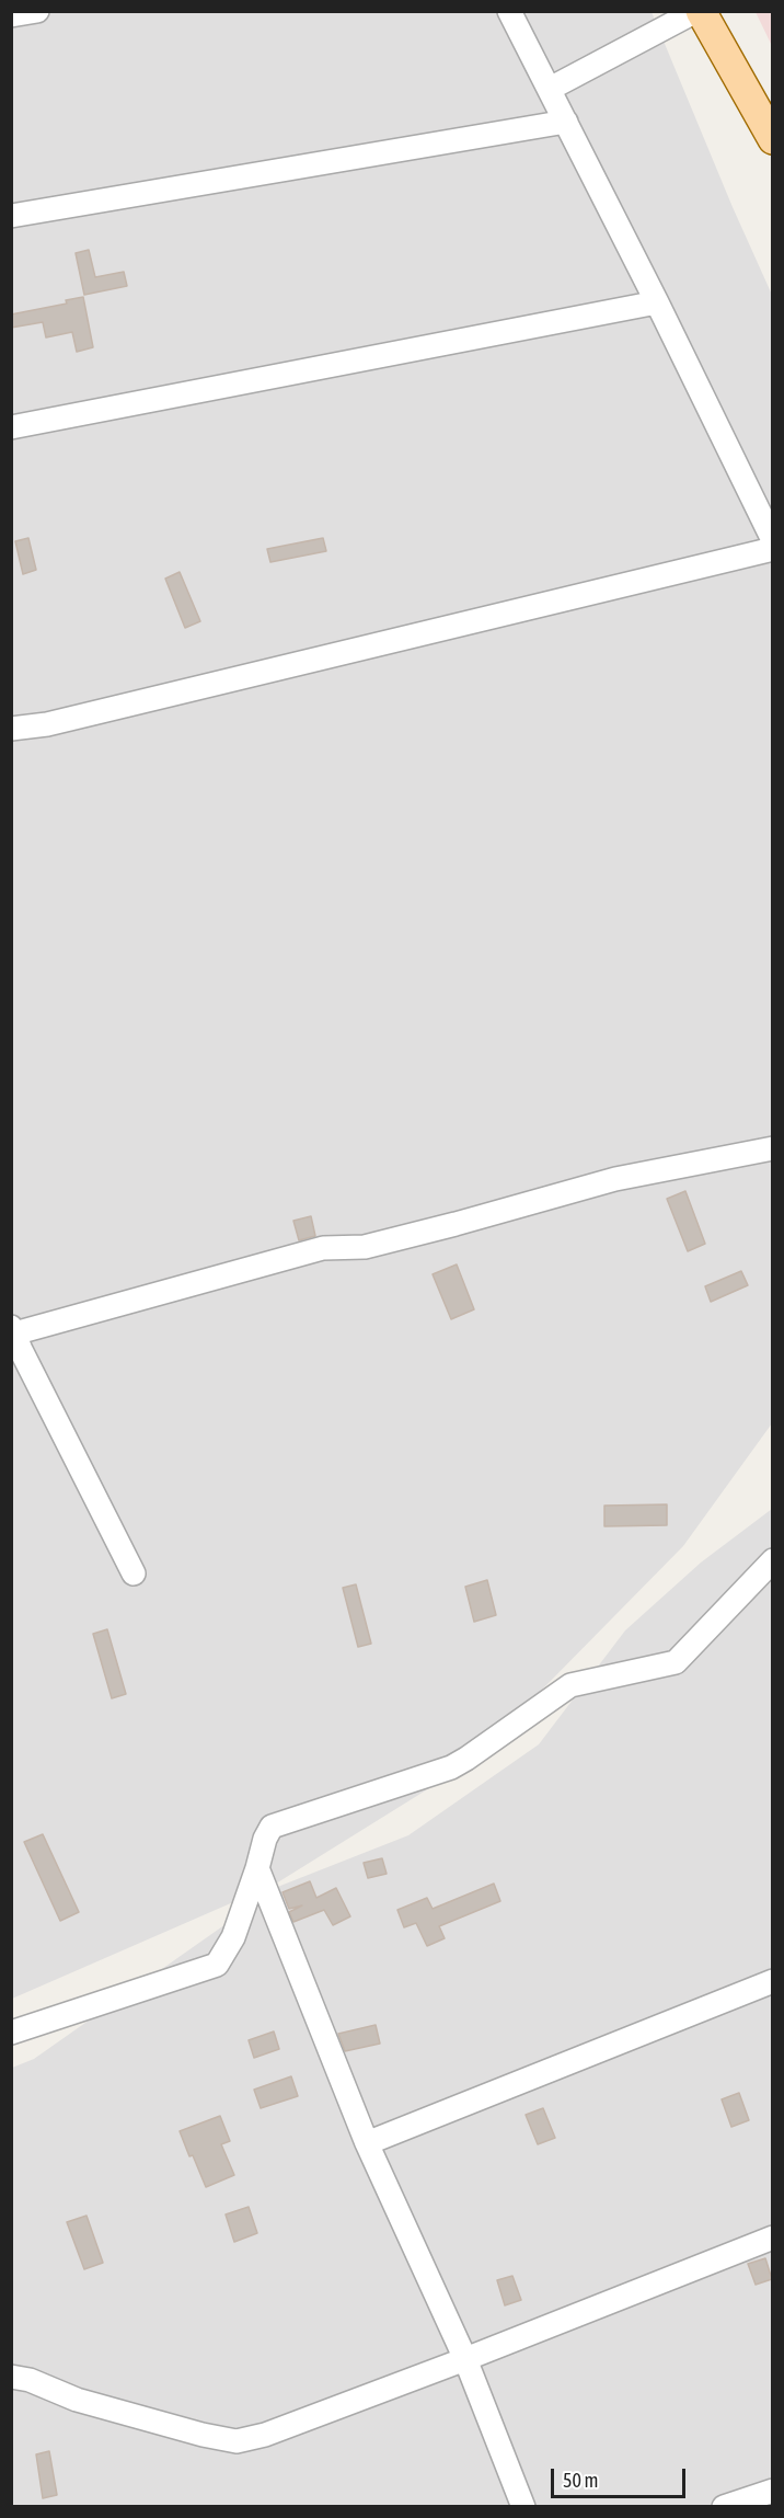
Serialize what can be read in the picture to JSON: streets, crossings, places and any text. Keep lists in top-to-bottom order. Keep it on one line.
{"scale_bar":"50 m"}
